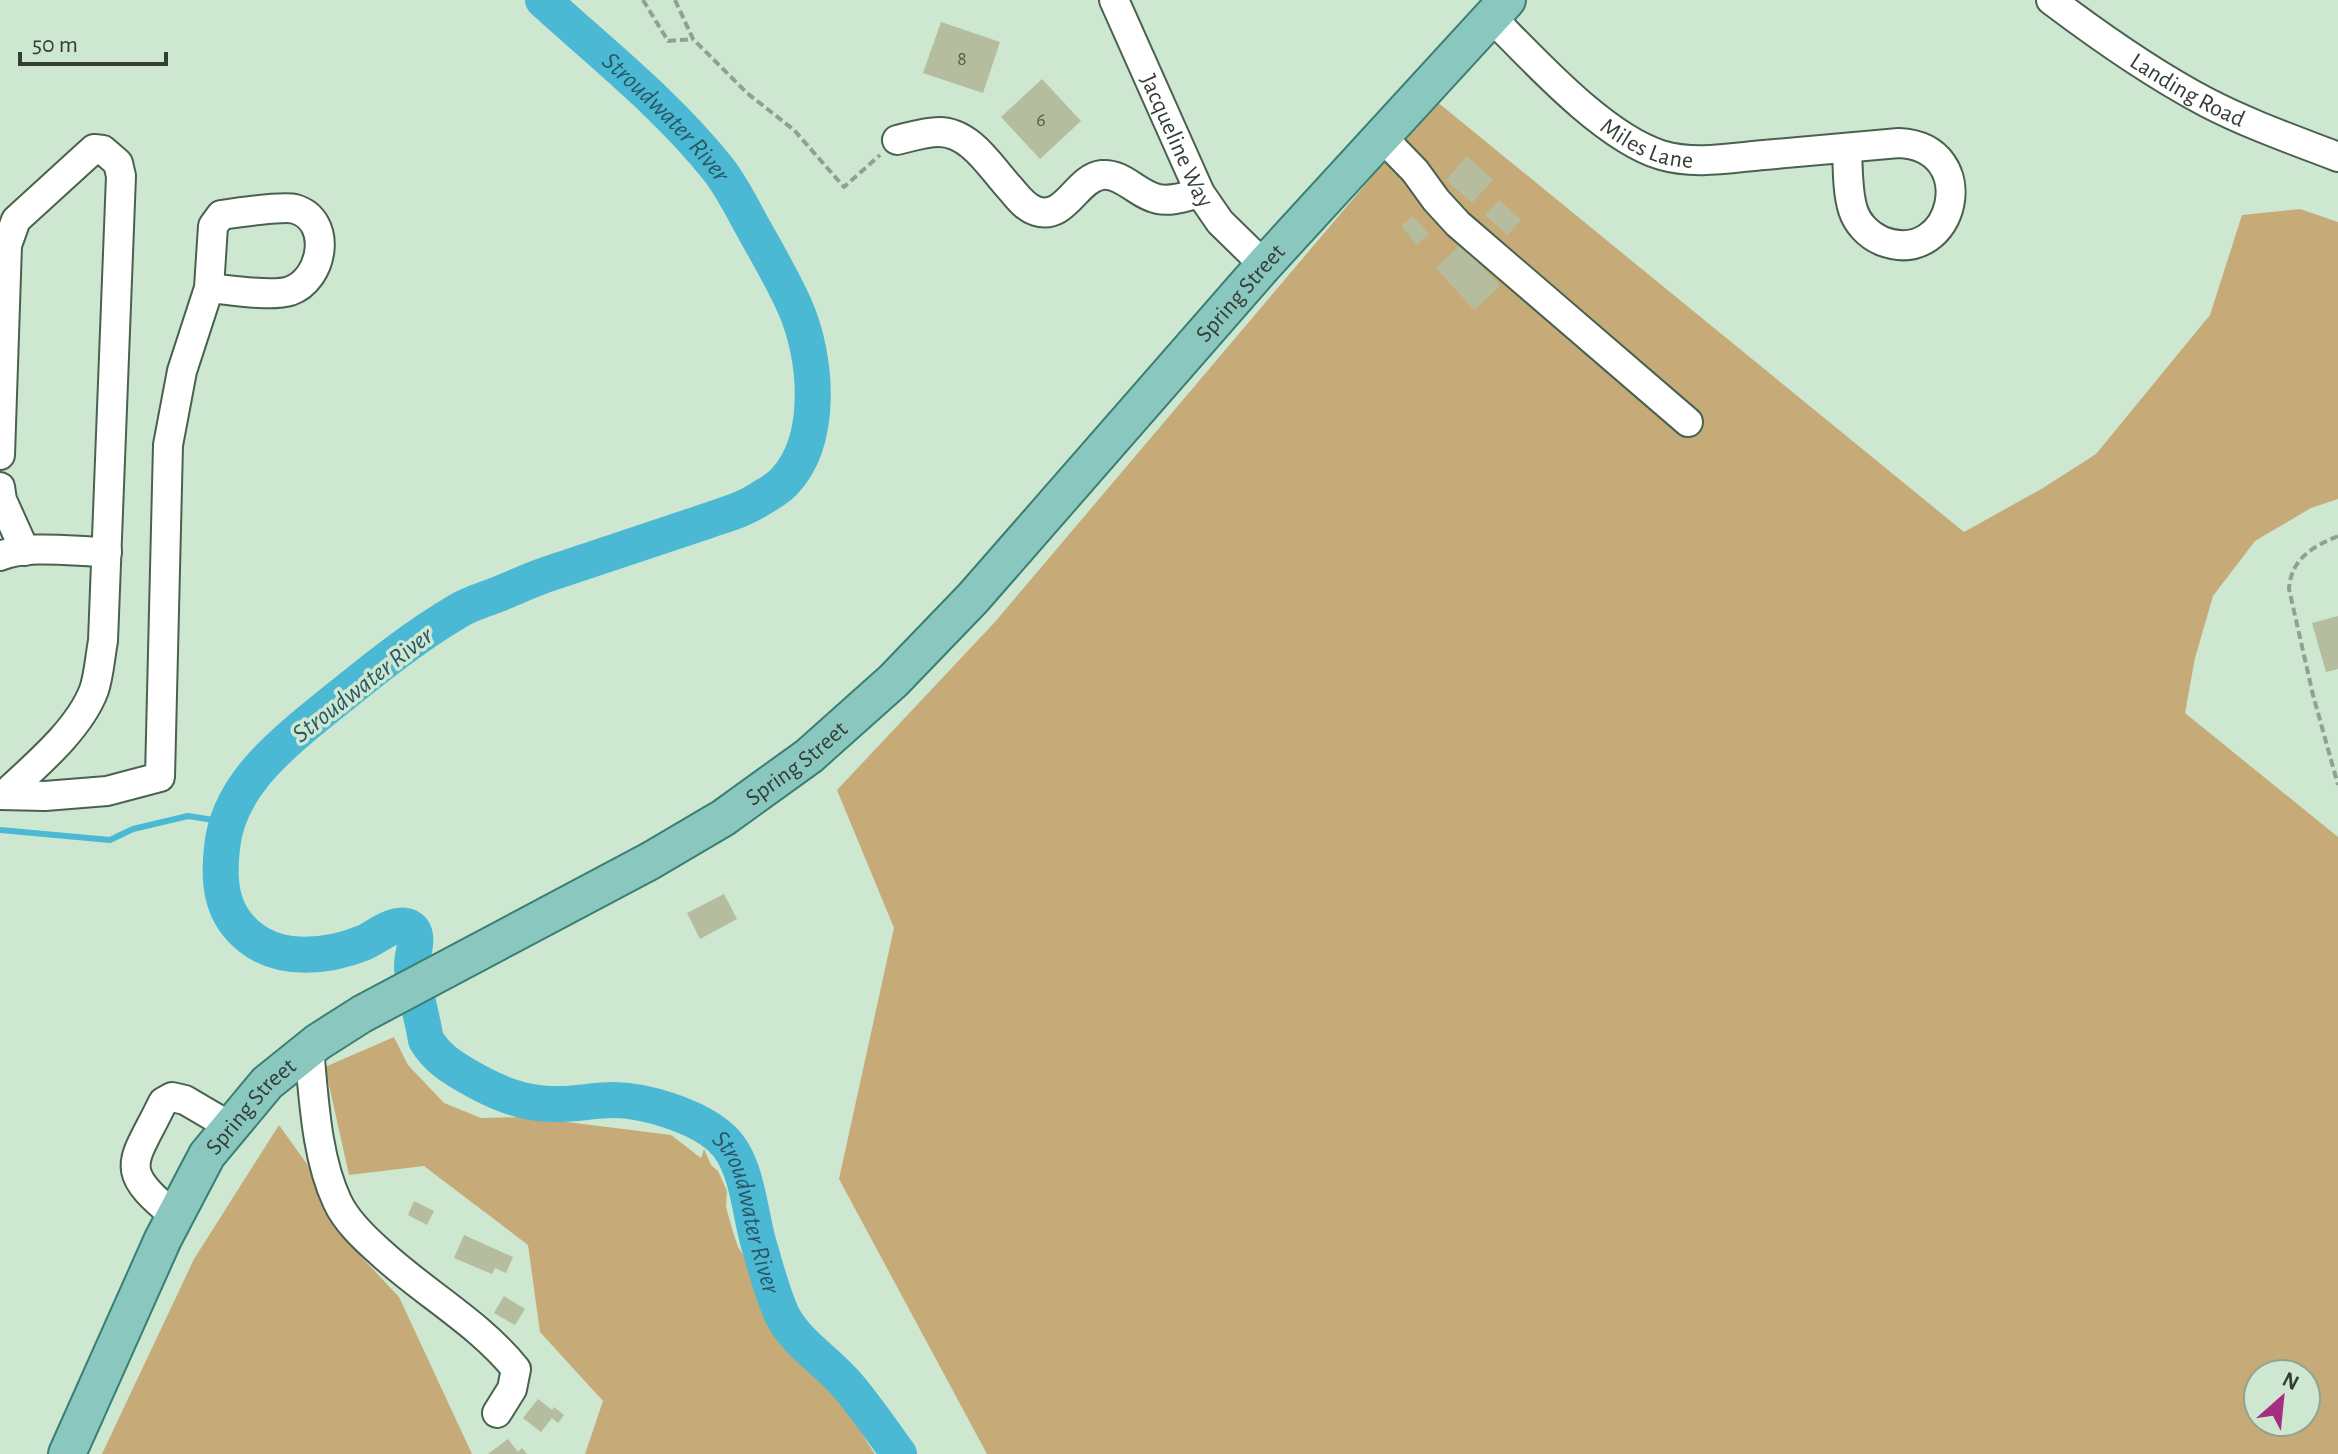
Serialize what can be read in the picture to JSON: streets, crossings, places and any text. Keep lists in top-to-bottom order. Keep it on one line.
{"streets":{"main road":["Spring Street"],"street":["Landing Road","Miles Lane","Jacqueline Way"]},"crossings":[["Miles Lane","Spring Street"],["Jacqueline Way","Spring Street"]],"water":["Stroudwater River"],"house_numbers":["8","6"],"scale_bar":"50 m","north":"top right"}
